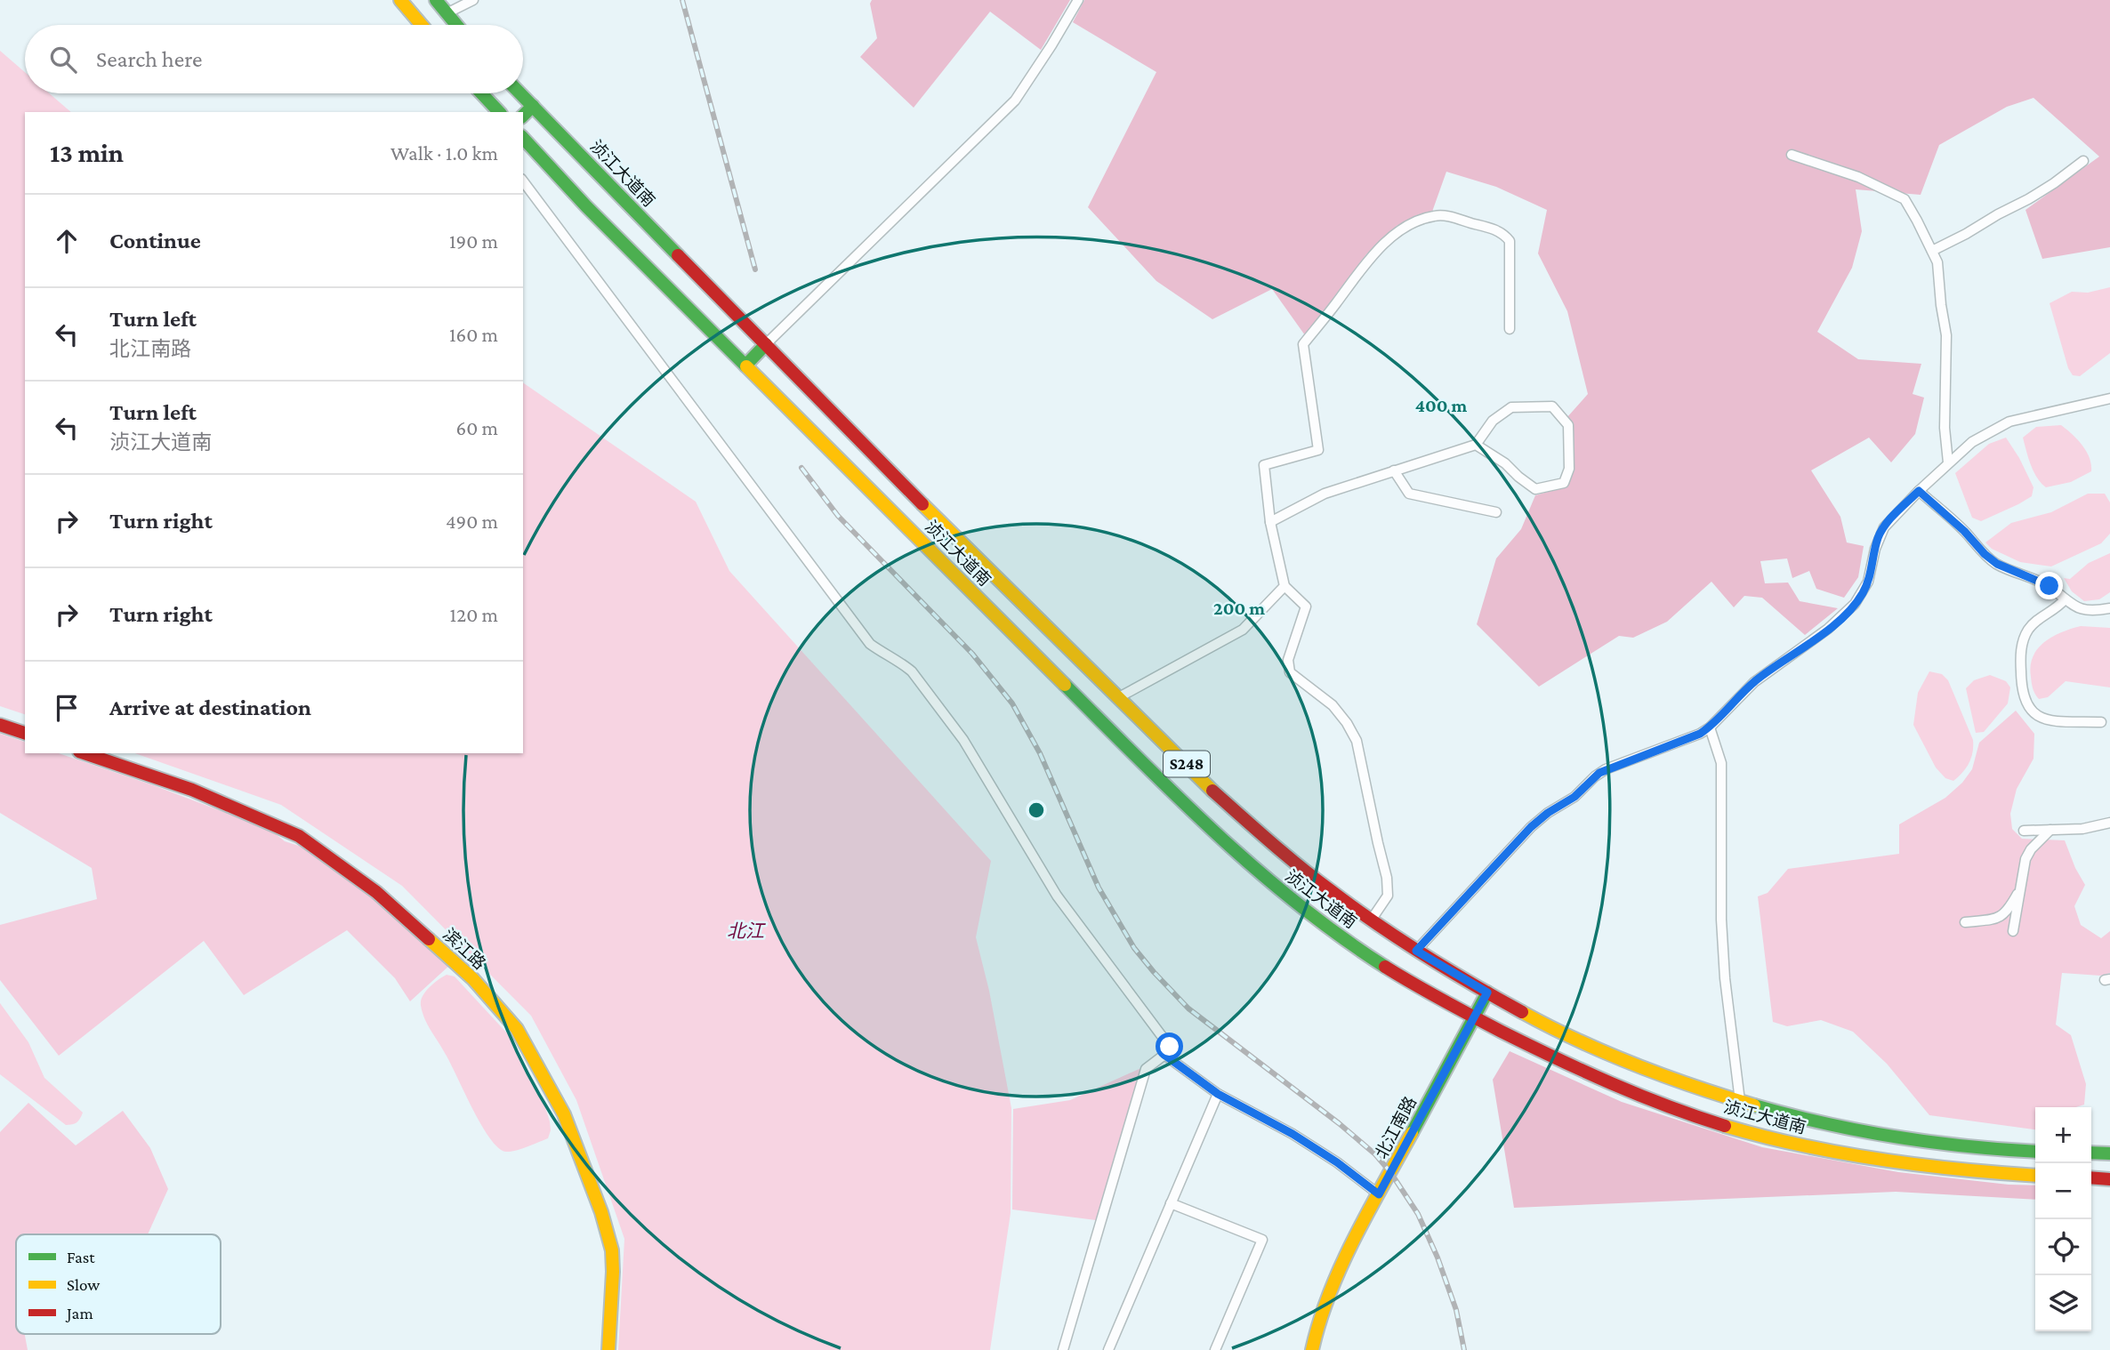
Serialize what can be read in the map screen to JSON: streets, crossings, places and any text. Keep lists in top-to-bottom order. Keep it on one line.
{"streets":{"main road":["浈江大道南","S248","滨江路","北江南路"]},"crossings":[["浈江大道南","北江南路"]],"water":["北江"],"legend":["Fast","Slow","Jam"],"page":{"search":"Search here","heading":["13 min","Walk · 1.0 km"],"list":[["Continue","190 m"],["Turn left","北江南路","160 m"],["Turn left","浈江大道南","60 m"],["Turn right","490 m"],["Turn right","120 m"],"Arrive at destination"],"map_buttons":["+","−"]},"rings":["400 m","200 m"]}
